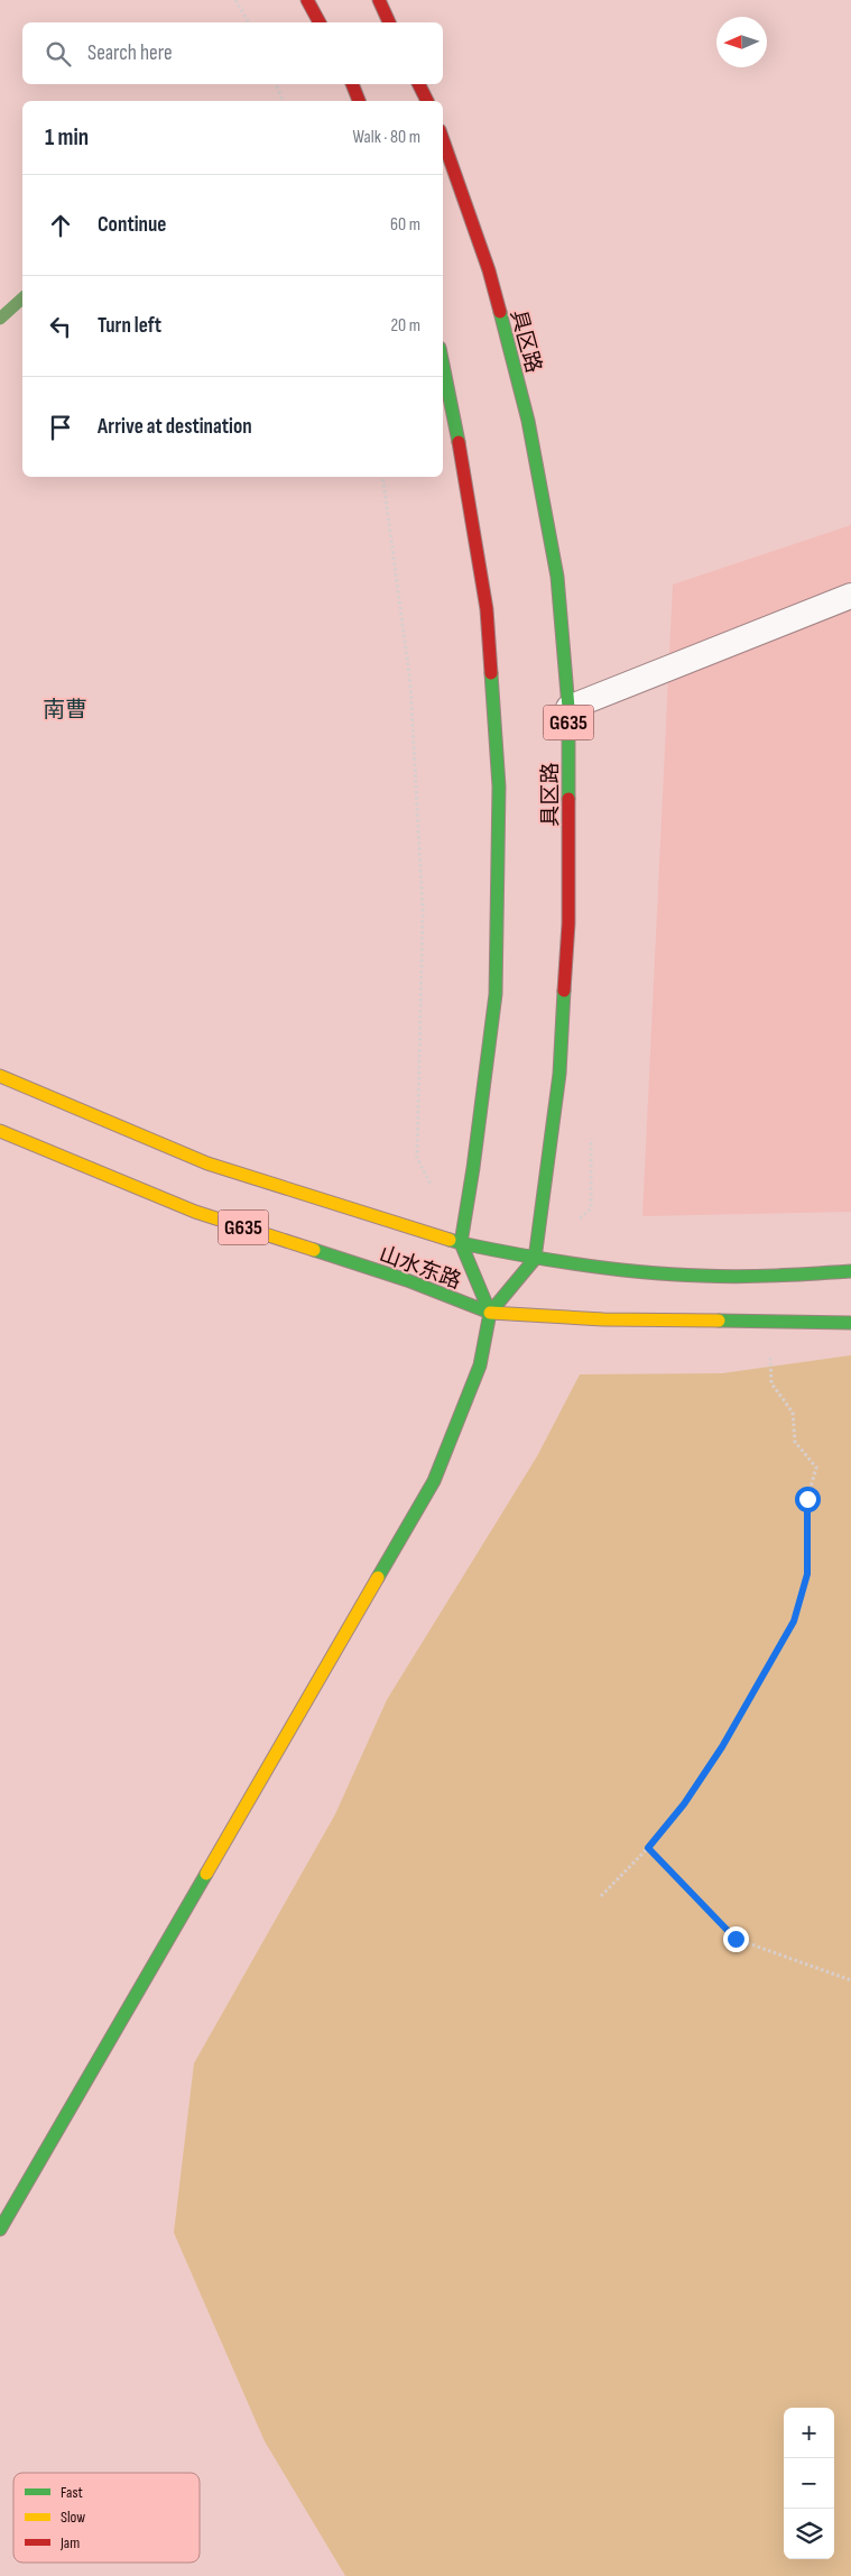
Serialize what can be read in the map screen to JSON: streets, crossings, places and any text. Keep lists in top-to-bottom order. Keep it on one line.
{"streets":{"main road":["具区路","G635","山水东路"]},"crossings":[["具区路","山水东路"]],"districts":["南曹"],"legend":["Fast","Slow","Jam"],"north":"left","page":{"search":"Search here","heading":["1 min","Walk · 80 m"],"list":[["Continue","60 m"],["Turn left","20 m"],"Arrive at destination"],"map_buttons":["+","−"]}}
